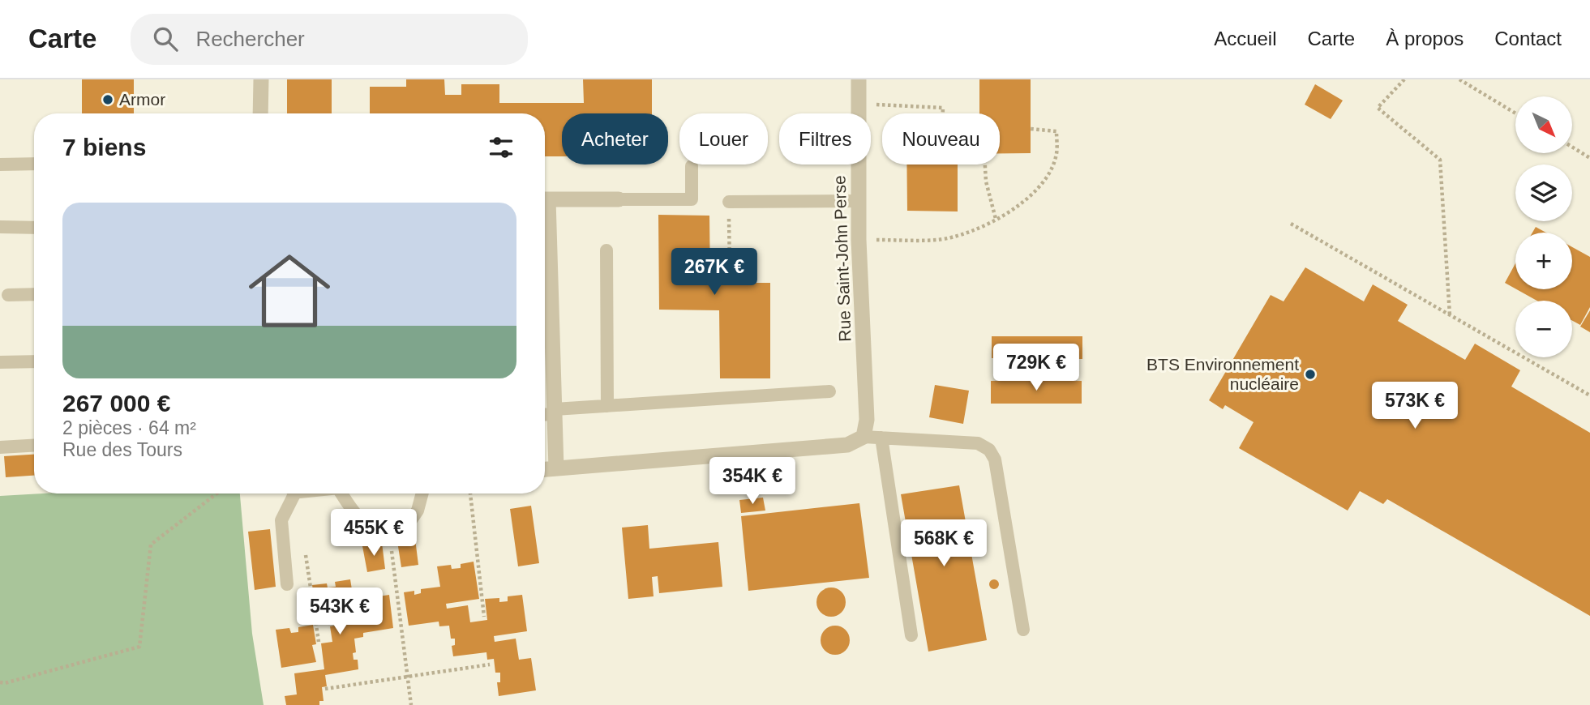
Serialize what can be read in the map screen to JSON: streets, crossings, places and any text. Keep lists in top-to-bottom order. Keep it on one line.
{"streets":{"street":["Rue Saint-John Perse"]},"places":["Armor","BTS Environnement nucléaire"],"north":"bottom right","page":{"header":"Carte","search":"Rechercher","nav":["Accueil","Carte","À propos","Contact"],"map_buttons":["+","−"],"chip":["Acheter","Louer","Filtres","Nouveau"],"heading":"7 biens","list":[{"name":"267 000 €","note":"2 pièces · 64 m² · Rue des Tours"}],"price":["267K €","729K €","573K €","354K €","455K €","568K €","543K €"]}}
